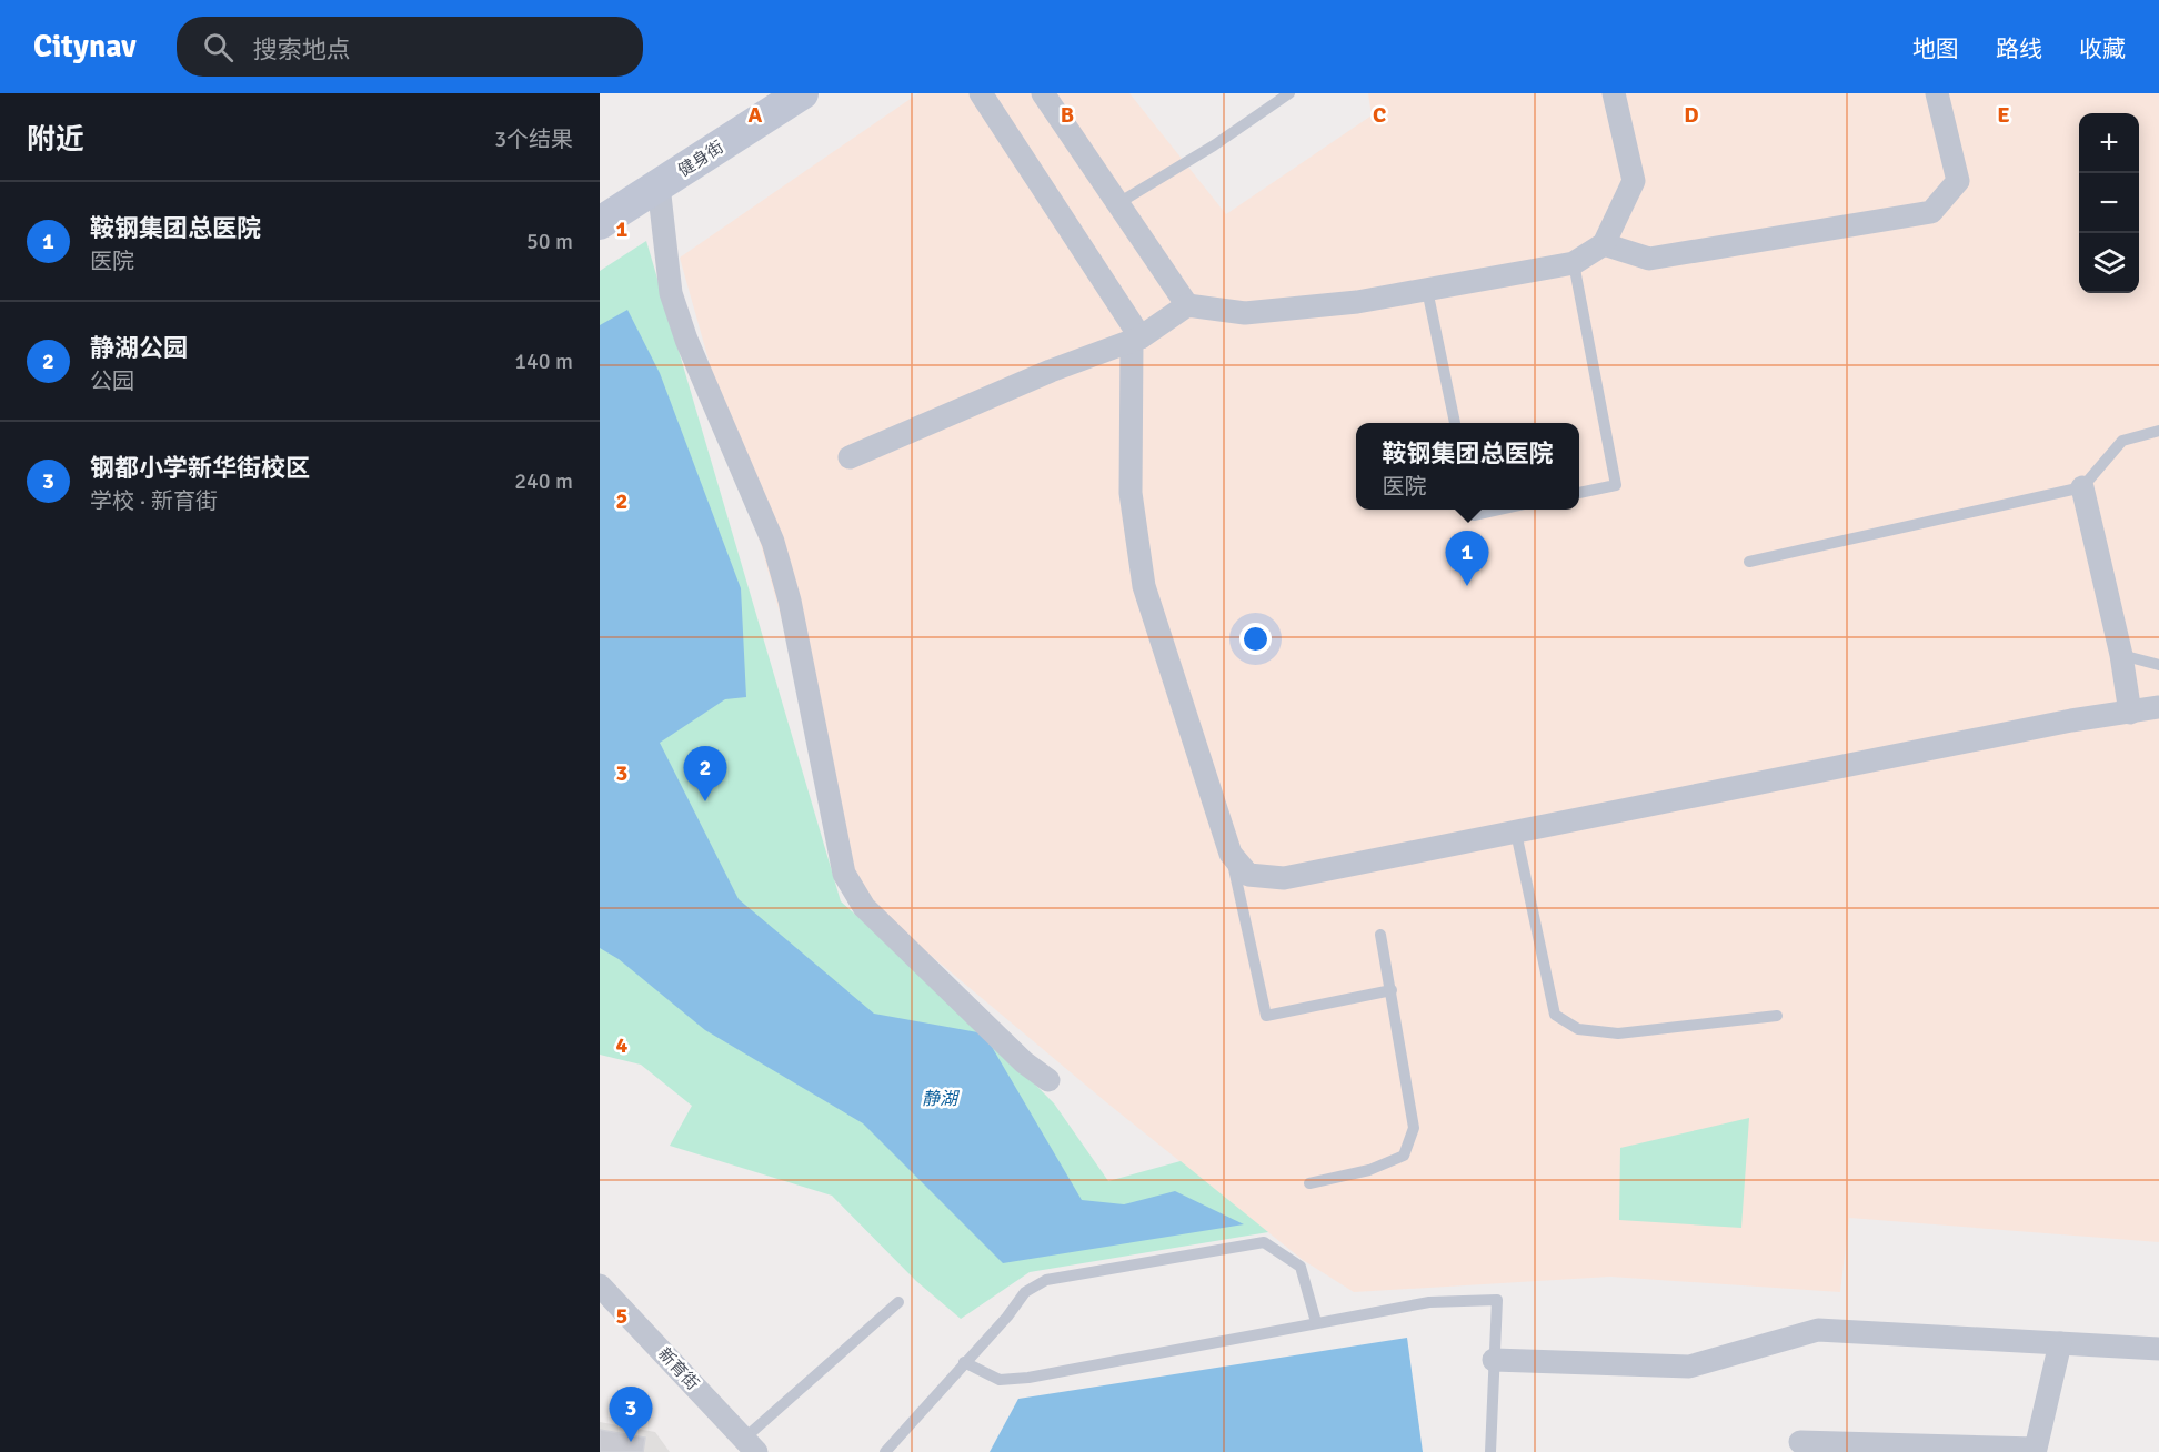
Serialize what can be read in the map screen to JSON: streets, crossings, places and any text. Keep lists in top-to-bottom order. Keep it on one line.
{"streets":{"main road":["健身街"],"street":["新育街"]},"water":["静湖"],"page":{"header":"Citynav","search":"搜索地点","nav":["地图","路线","收藏"],"heading":["附近","3个结果"],"map_buttons":["+","−"],"list":[{"mark":"1","name":"鞍钢集团总医院","note":"医院","value":"50 m"},{"mark":"2","name":"静湖公园","note":"公园","value":"140 m"},{"mark":"3","name":"钢都小学新华街校区","note":"学校 · 新育街","value":"240 m"}],"popup":["鞍钢集团总医院","医院"],"pins":["1","2","3"]},"grid":{"columns":["A","B","C","D","E"],"rows":["1","2","3","4","5"]}}
